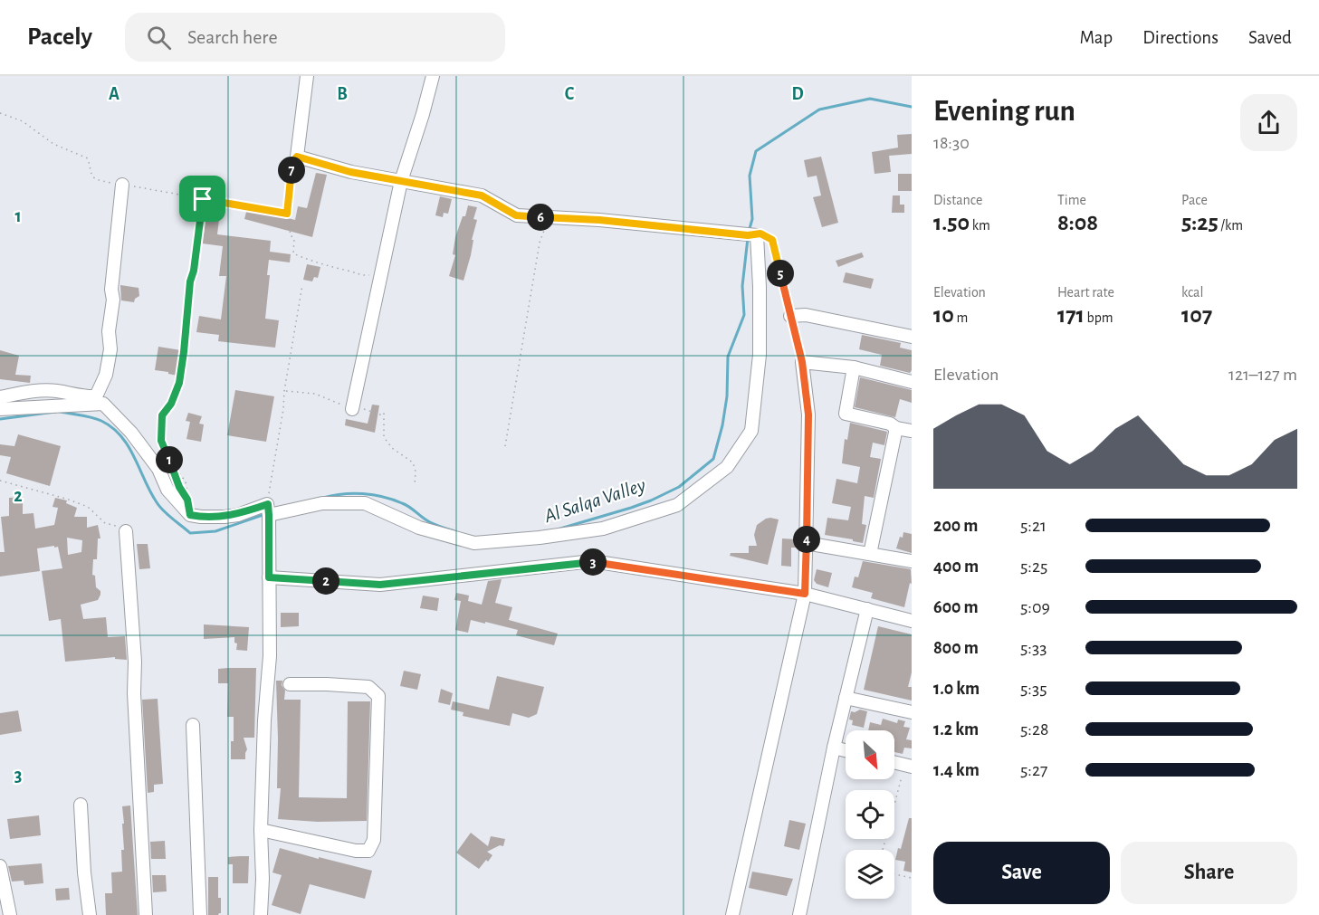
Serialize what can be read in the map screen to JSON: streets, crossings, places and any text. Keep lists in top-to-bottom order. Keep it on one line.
{"water":["Al Salqa Valley"],"north":"bottom right","page":{"header":"Pacely","search":"Search here","nav":["Map","Directions","Saved"],"heading":["Evening run","18:30"],"pins":["7","6","5","1","4","3","2"],"stats":[["Distance","1.50 km"],["Time","8:08"],["Pace","5:25 /km"],["Elevation","10 m"],["Heart rate","171 bpm"],["kcal","107"]],"chart":["Elevation","121–127 m"],"list":[{"name":"200 m","note":"5:21"},{"name":"400 m","note":"5:25"},{"name":"600 m","note":"5:09"},{"name":"800 m","note":"5:33"},{"name":"1.0 km","note":"5:35"},{"name":"1.2 km","note":"5:28"},{"name":"1.4 km","note":"5:27"}],"buttons":["Save","Share"]},"grid":{"columns":["A","B","C","D"],"rows":["1","2","3"]}}
